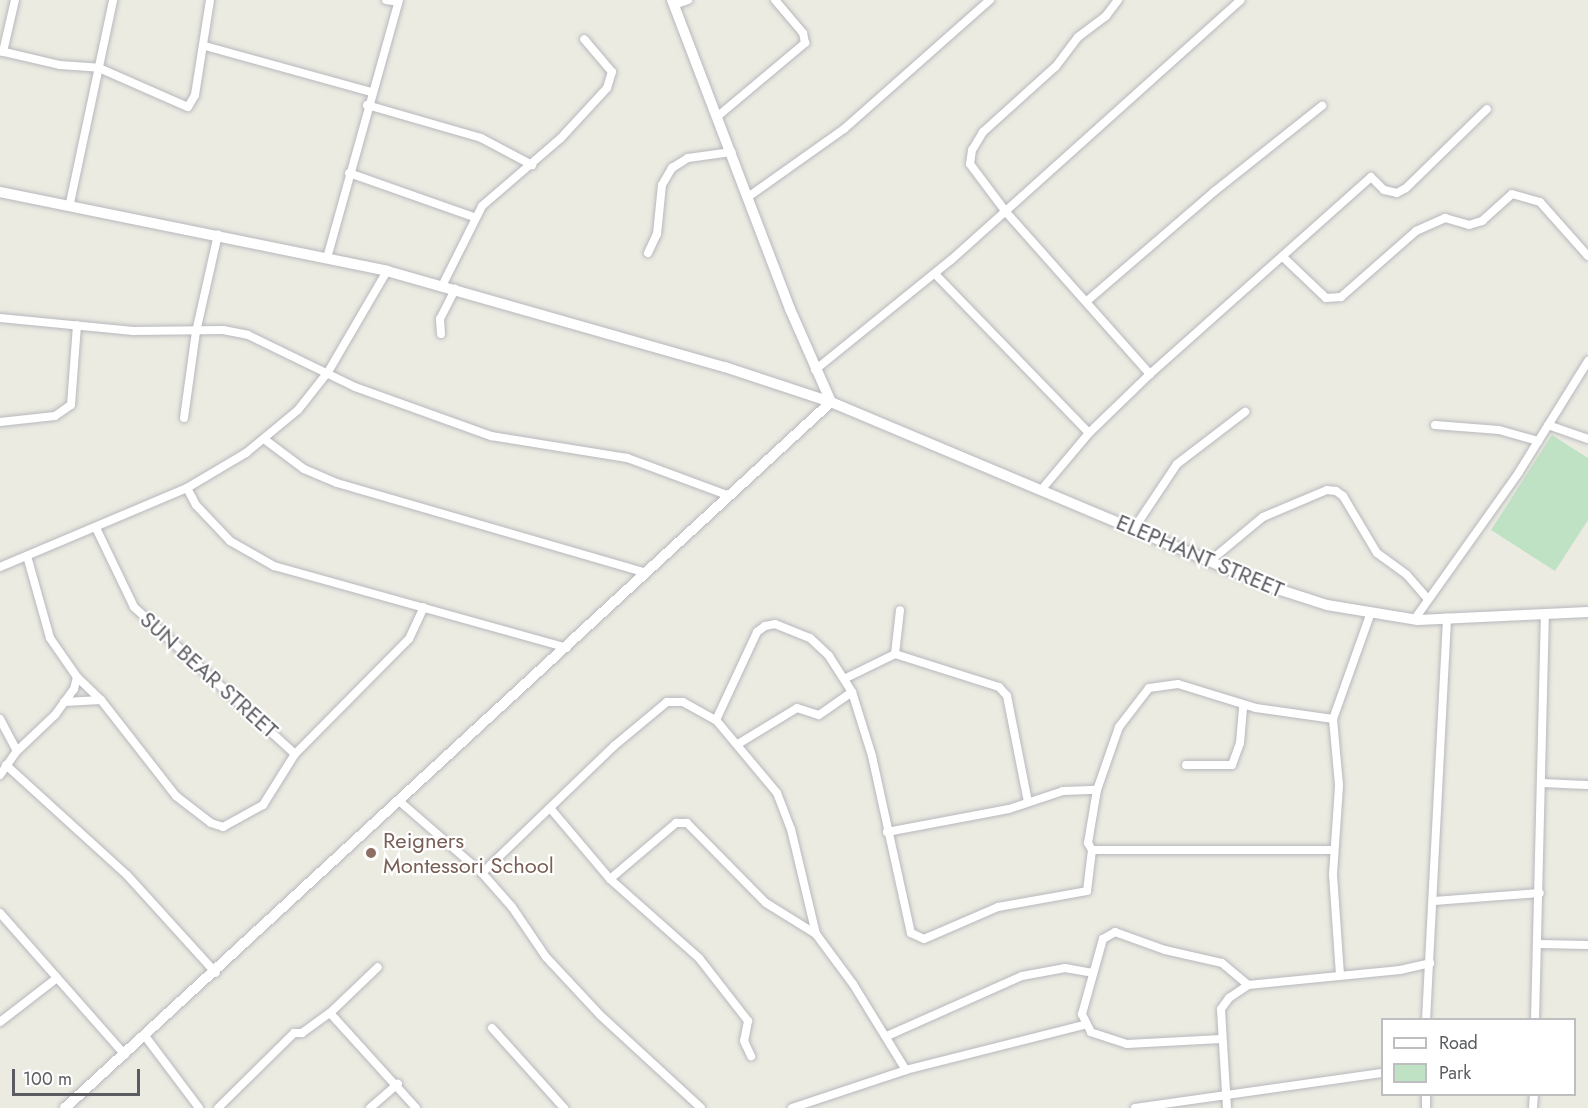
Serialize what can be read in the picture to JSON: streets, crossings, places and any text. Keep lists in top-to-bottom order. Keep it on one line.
{"streets":{"main road":["ELEPHANT STREET"],"street":["SUN BEAR STREET"]},"places":["Reigners Montessori School"],"legend":["Road","Park"],"scale_bar":"100 m"}
